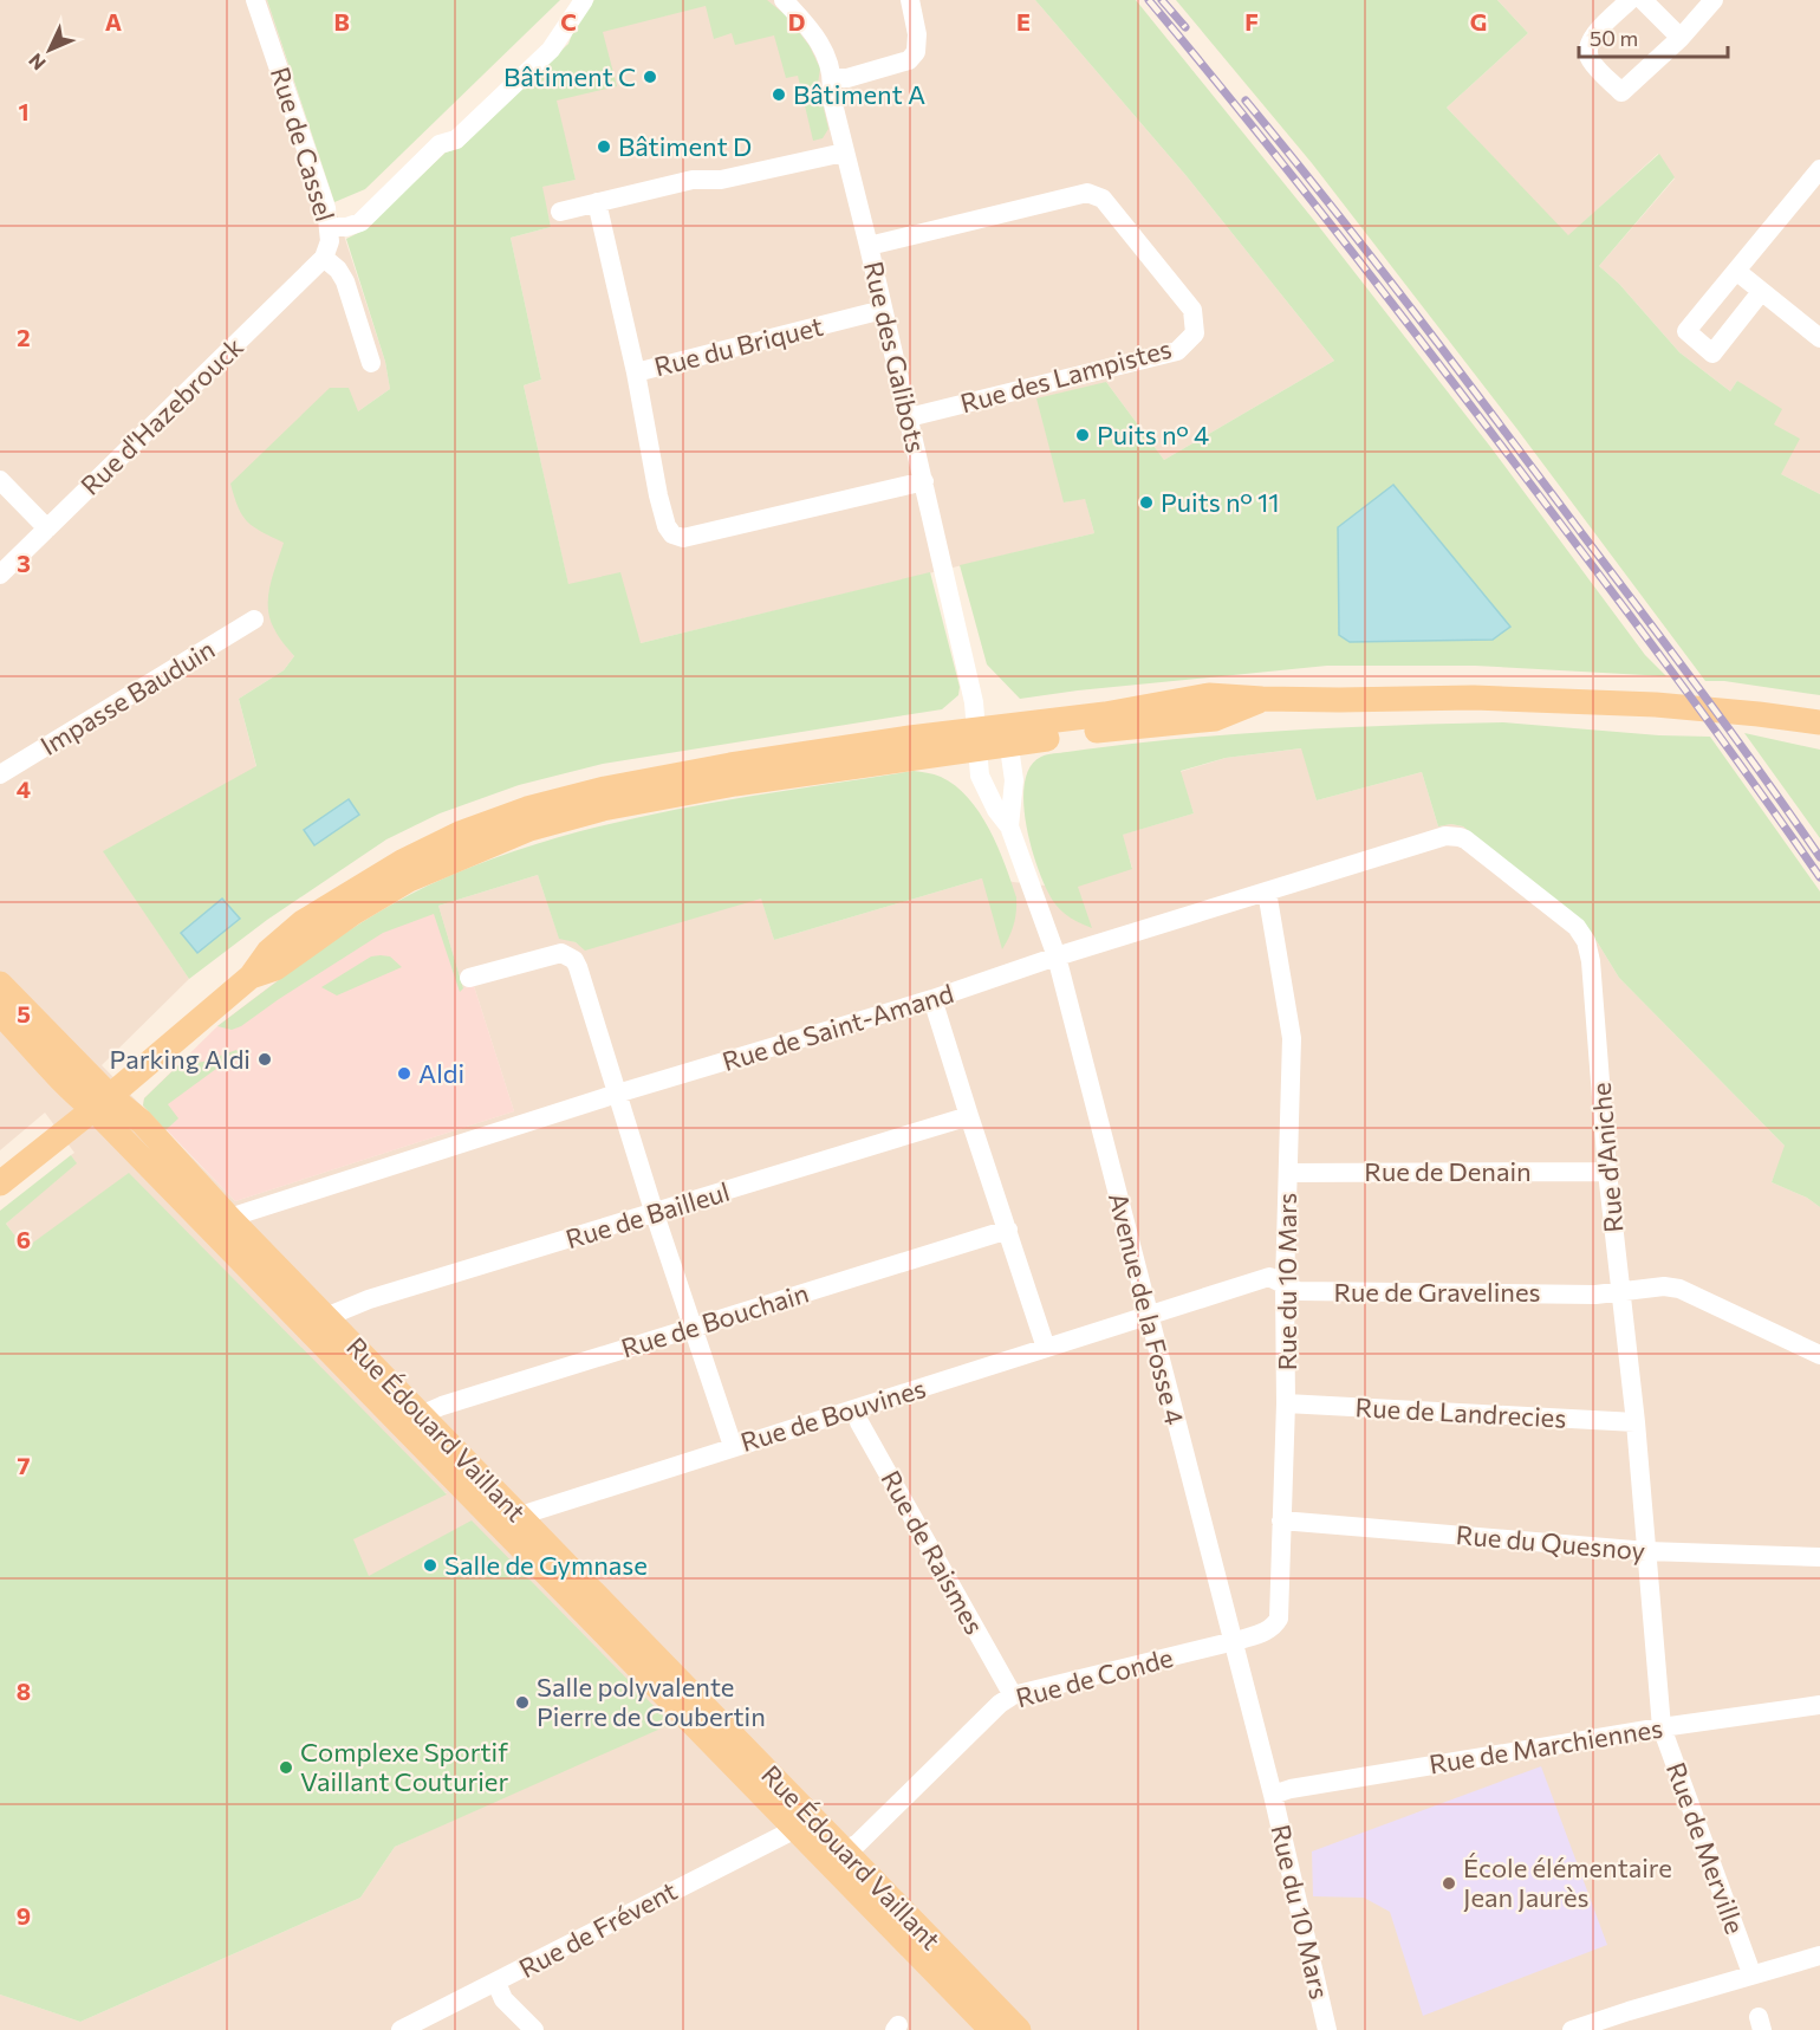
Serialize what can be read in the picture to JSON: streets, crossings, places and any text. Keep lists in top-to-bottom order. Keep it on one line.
{"streets":{"main road":["Rue Édouard Vaillant"],"street":["Rue de Cassel","Rue du Briquet","Rue des Galibots","Rue des Lampistes","Rue d'Hazebrouck","Impasse Bauduin","Rue de Saint-Amand","Rue d'Aniche","Rue de Denain","Rue de Bailleul","Rue du 10 Mars","Rue de Gravelines","Avenue de la Fosse 4","Rue de Bouchain","Rue de Landrecies","Rue de Bouvines","Rue du Quesnoy","Rue de Raismes","Rue de Conde","Rue de Marchiennes","Rue de Merville","Rue de Frévent"]},"crossings":[["Rue de Cassel","Rue d'Hazebrouck"],["Rue du Briquet","Rue des Galibots"],["Rue des Galibots","Rue des Lampistes"],["Rue des Galibots","Avenue de la Fosse 4"],["Rue de Saint-Amand","Rue d'Aniche"],["Rue de Saint-Amand","Rue du 10 Mars"],["Rue de Saint-Amand","Avenue de la Fosse 4"],["Rue de Saint-Amand","Rue Édouard Vaillant"],["Rue d'Aniche","Rue de Denain"],["Rue d'Aniche","Rue de Gravelines"],["Rue d'Aniche","Rue de Landrecies"],["Rue d'Aniche","Rue du Quesnoy"],["Rue d'Aniche","Rue de Merville"],["Rue de Denain","Rue du 10 Mars"],["Rue de Bailleul","Rue Édouard Vaillant"],["Rue du 10 Mars","Rue de Gravelines"],["Rue du 10 Mars","Avenue de la Fosse 4"],["Rue du 10 Mars","Rue de Landrecies"],["Rue du 10 Mars","Rue du Quesnoy"],["Rue du 10 Mars","Rue de Conde"],["Rue du 10 Mars","Rue de Marchiennes"],["Rue de Gravelines","Avenue de la Fosse 4"],["Rue de Gravelines","Rue de Bouvines"],["Avenue de la Fosse 4","Rue de Bouvines"],["Avenue de la Fosse 4","Rue de Conde"],["Avenue de la Fosse 4","Rue de Marchiennes"],["Rue de Bouchain","Rue Édouard Vaillant"],["Rue de Bouvines","Rue Édouard Vaillant"],["Rue de Bouvines","Rue de Raismes"],["Rue Édouard Vaillant","Rue de Conde"],["Rue Édouard Vaillant","Rue de Frévent"],["Rue du Quesnoy","Rue de Merville"],["Rue de Raismes","Rue de Conde"],["Rue de Marchiennes","Rue de Merville"]],"places":["Bâtiment C","Bâtiment A","Bâtiment D","Puits n° 4","Puits n° 11","Parking Aldi","Aldi","Salle de Gymnase","Salle polyvalente Pierre de Coubertin","Complexe Sportif Vaillant Couturier","École élémentaire Jean Jaurès"],"scale_bar":"50 m","north":"bottom left","grid":{"columns":["A","B","C","D","E","F","G"],"rows":["1","2","3","4","5","6","7","8","9"]}}
